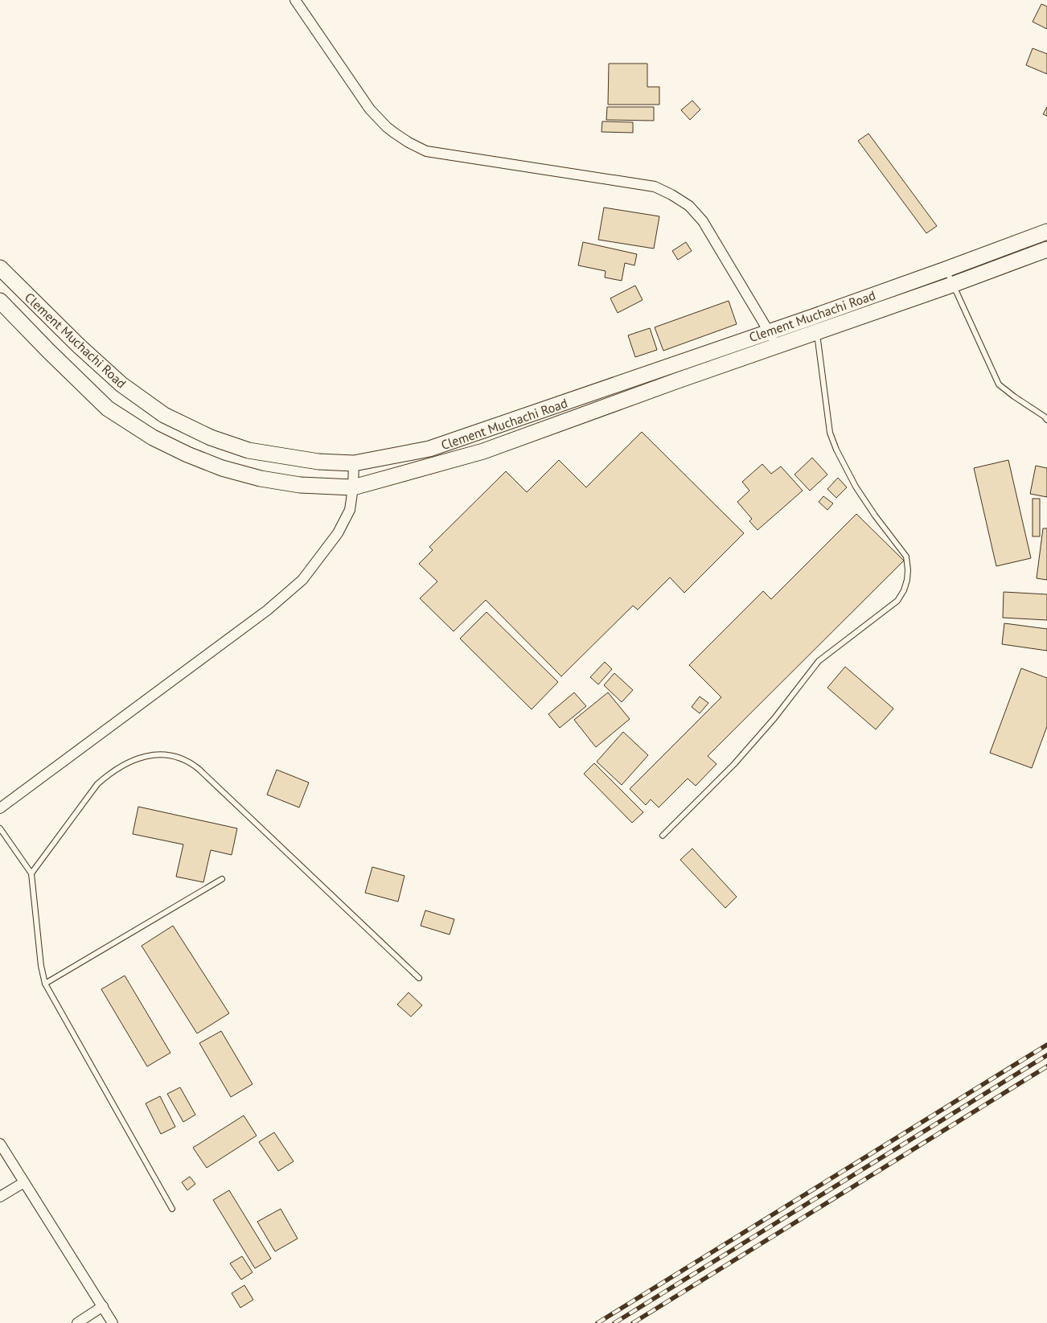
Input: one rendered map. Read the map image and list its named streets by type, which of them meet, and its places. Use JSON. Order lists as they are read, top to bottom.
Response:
{
  "streets": {
    "main road": ["Clement Muchachi Road"]
  }
}
